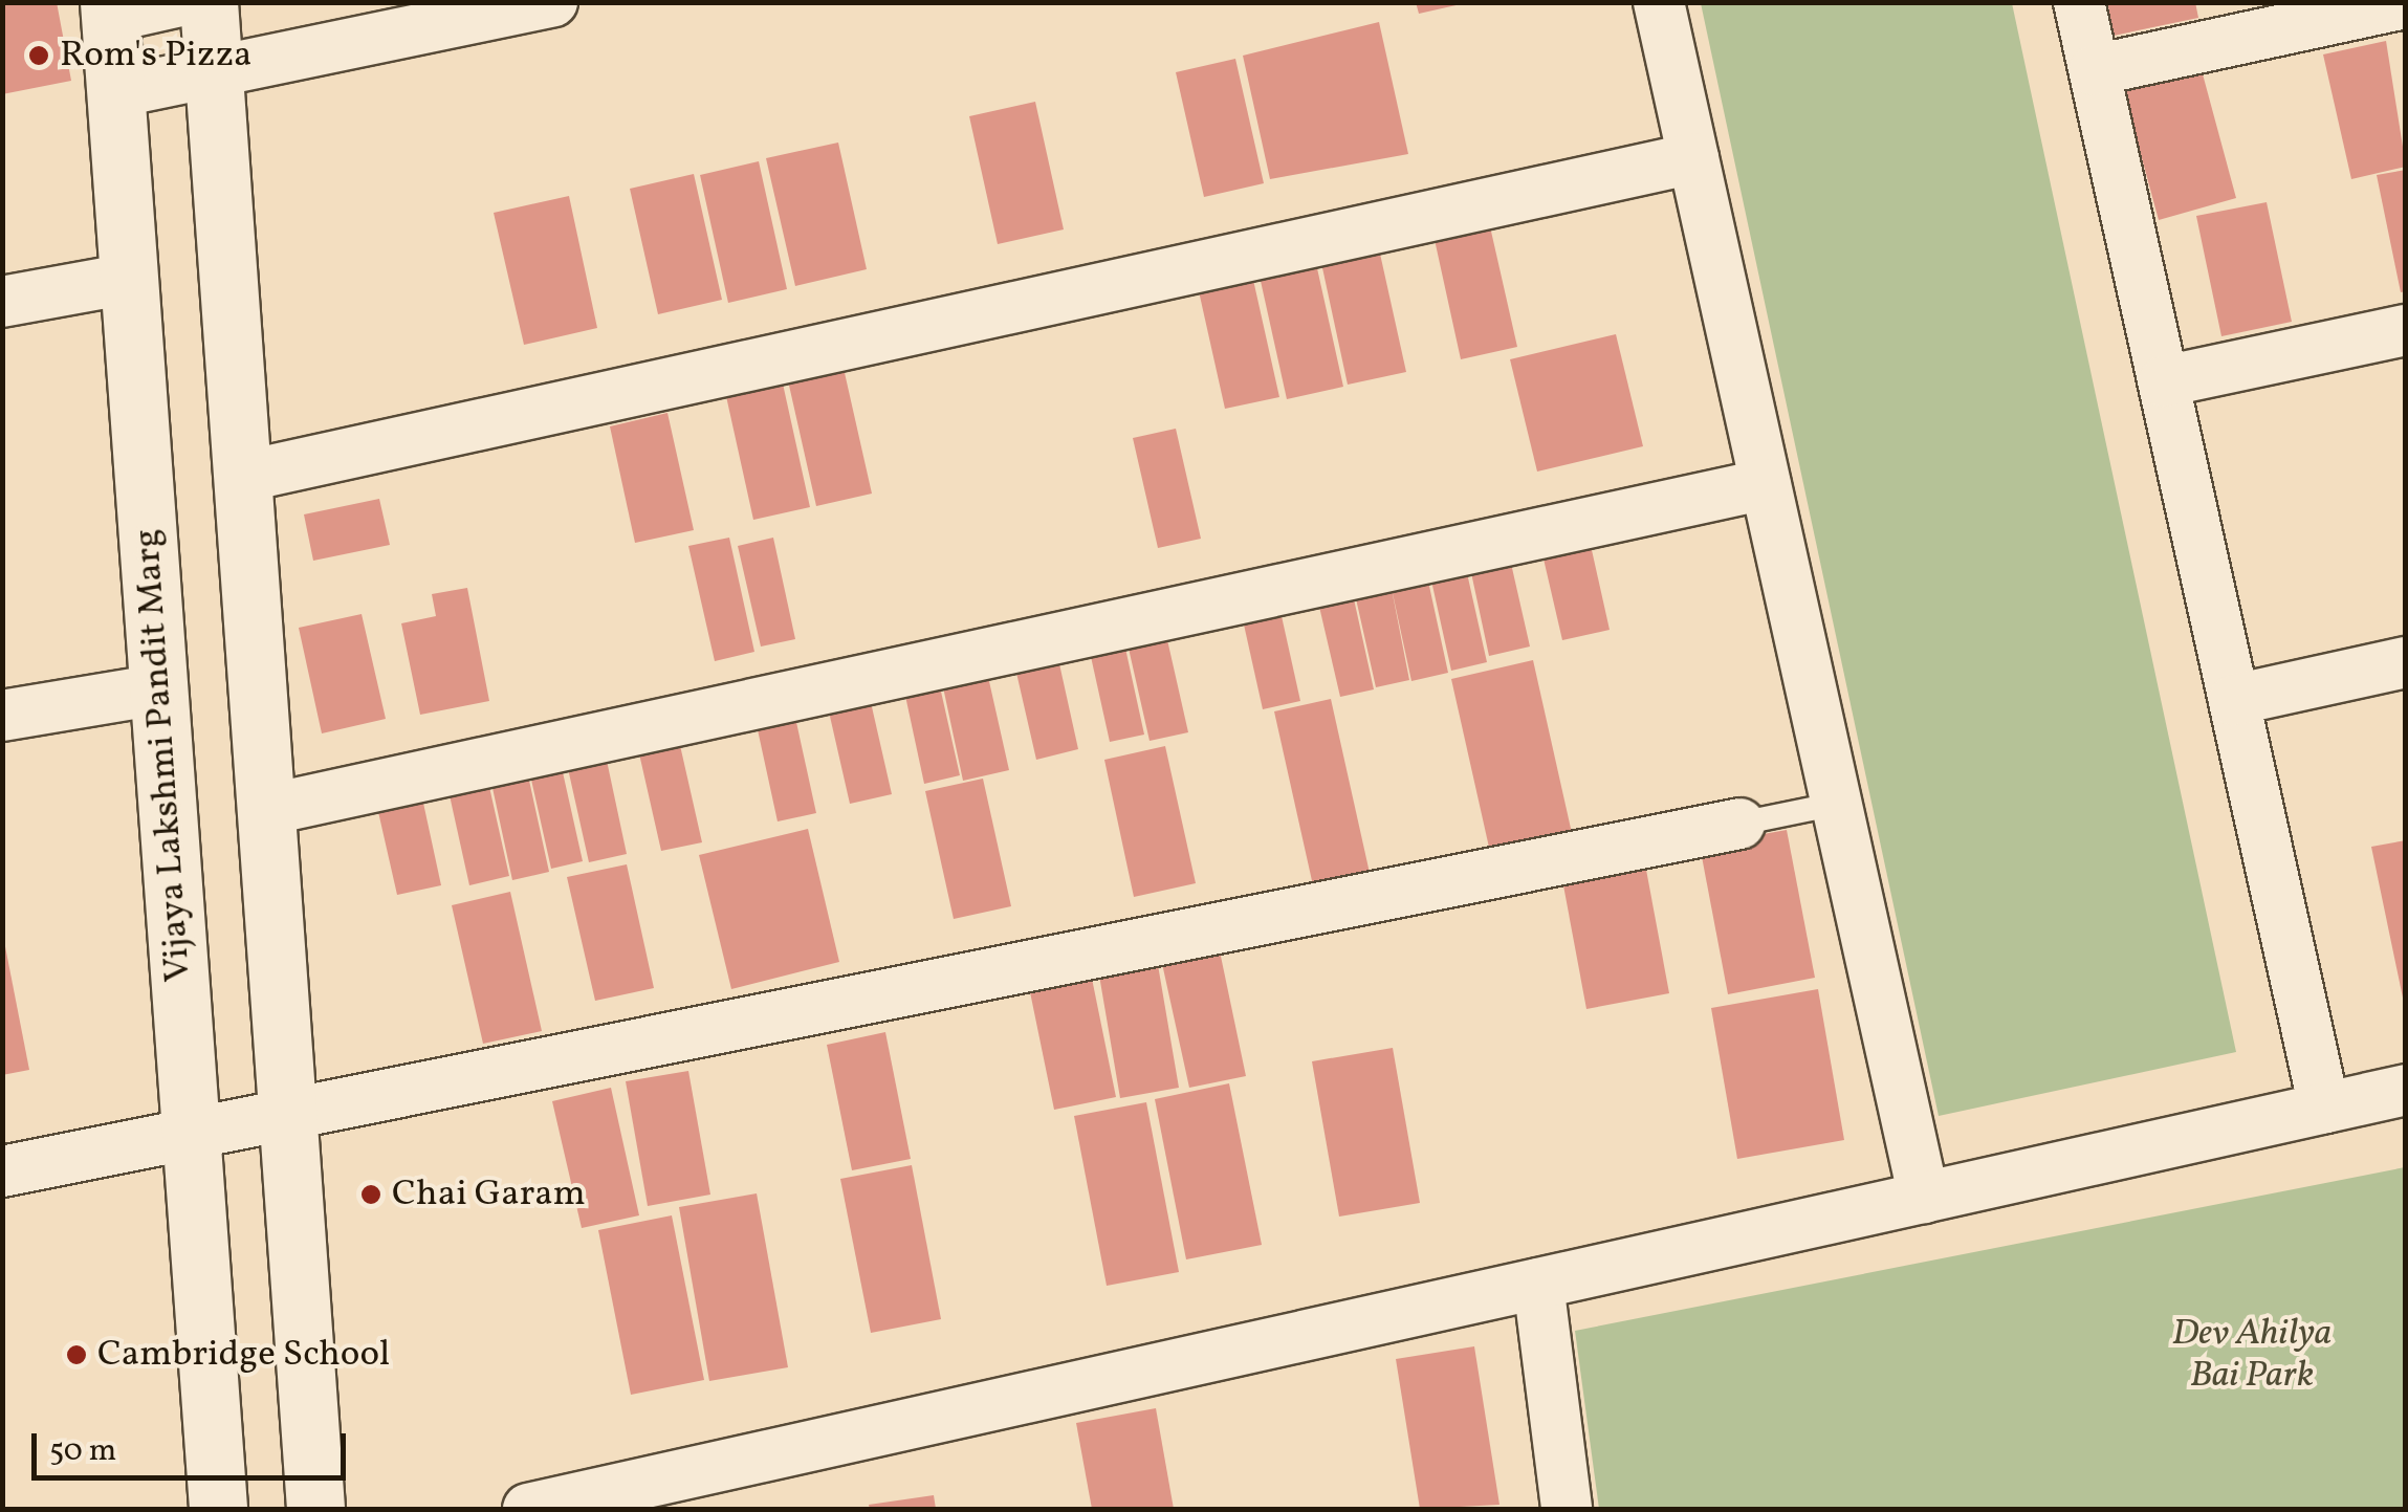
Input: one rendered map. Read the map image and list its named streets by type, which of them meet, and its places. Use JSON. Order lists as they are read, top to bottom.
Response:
{
  "streets": {
    "street": ["Vijaya Lakshmi Pandit Marg"]
  },
  "parks": ["Dev Ahilya Bai Park"],
  "places": ["Rom's Pizza", "Chai Garam", "Cambridge School"],
  "scale_bar": "50 m"
}
